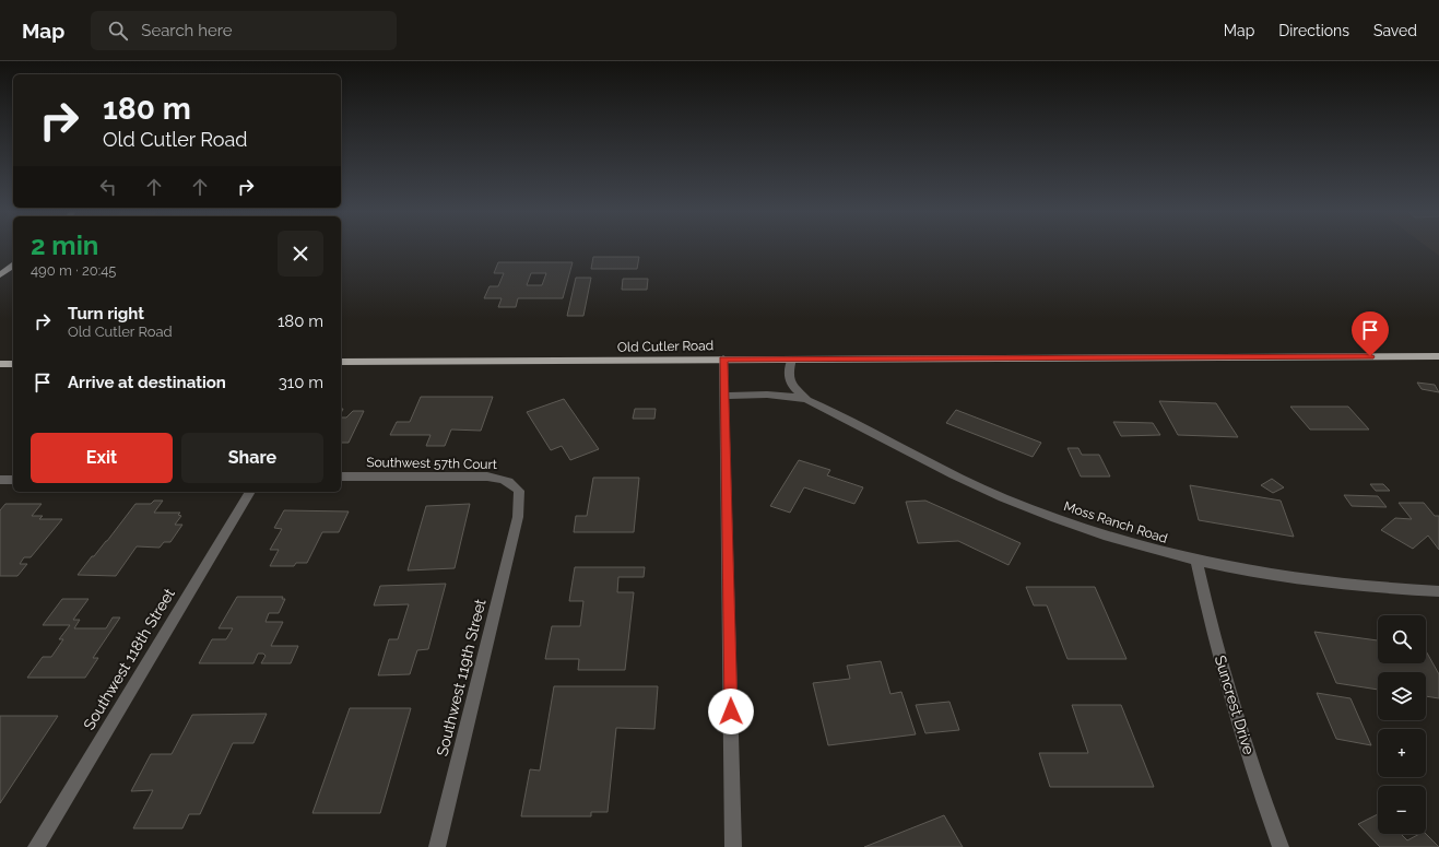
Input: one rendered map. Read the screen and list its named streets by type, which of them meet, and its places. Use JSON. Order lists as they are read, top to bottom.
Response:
{
  "streets": {
    "main road": ["Old Cutler Road"],
    "street": [
      "Southwest 57th Court",
      "Moss Ranch Road",
      "Southwest 118th Street",
      "Southwest 119th Street",
      "Suncrest Drive"
    ]
  },
  "crossings": [
    ["Old Cutler Road", "Moss Ranch Road"],
    ["Southwest 57th Court", "Southwest 119th Street"],
    ["Moss Ranch Road", "Suncrest Drive"]
  ],
  "page": {
    "header": "Map",
    "search": "Search here",
    "nav": ["Map", "Directions", "Saved"],
    "turn": ["180 m", "Old Cutler Road"],
    "heading": ["2 min", "490 m · 20:45"],
    "list": [
      {
        "name": "Turn right",
        "note": "Old Cutler Road",
        "value": "180 m"
      },
      {
        "name": "Arrive at destination",
        "value": "310 m"
      }
    ],
    "buttons": ["Exit", "Share"],
    "map_buttons": ["+", "−"]
  }
}
